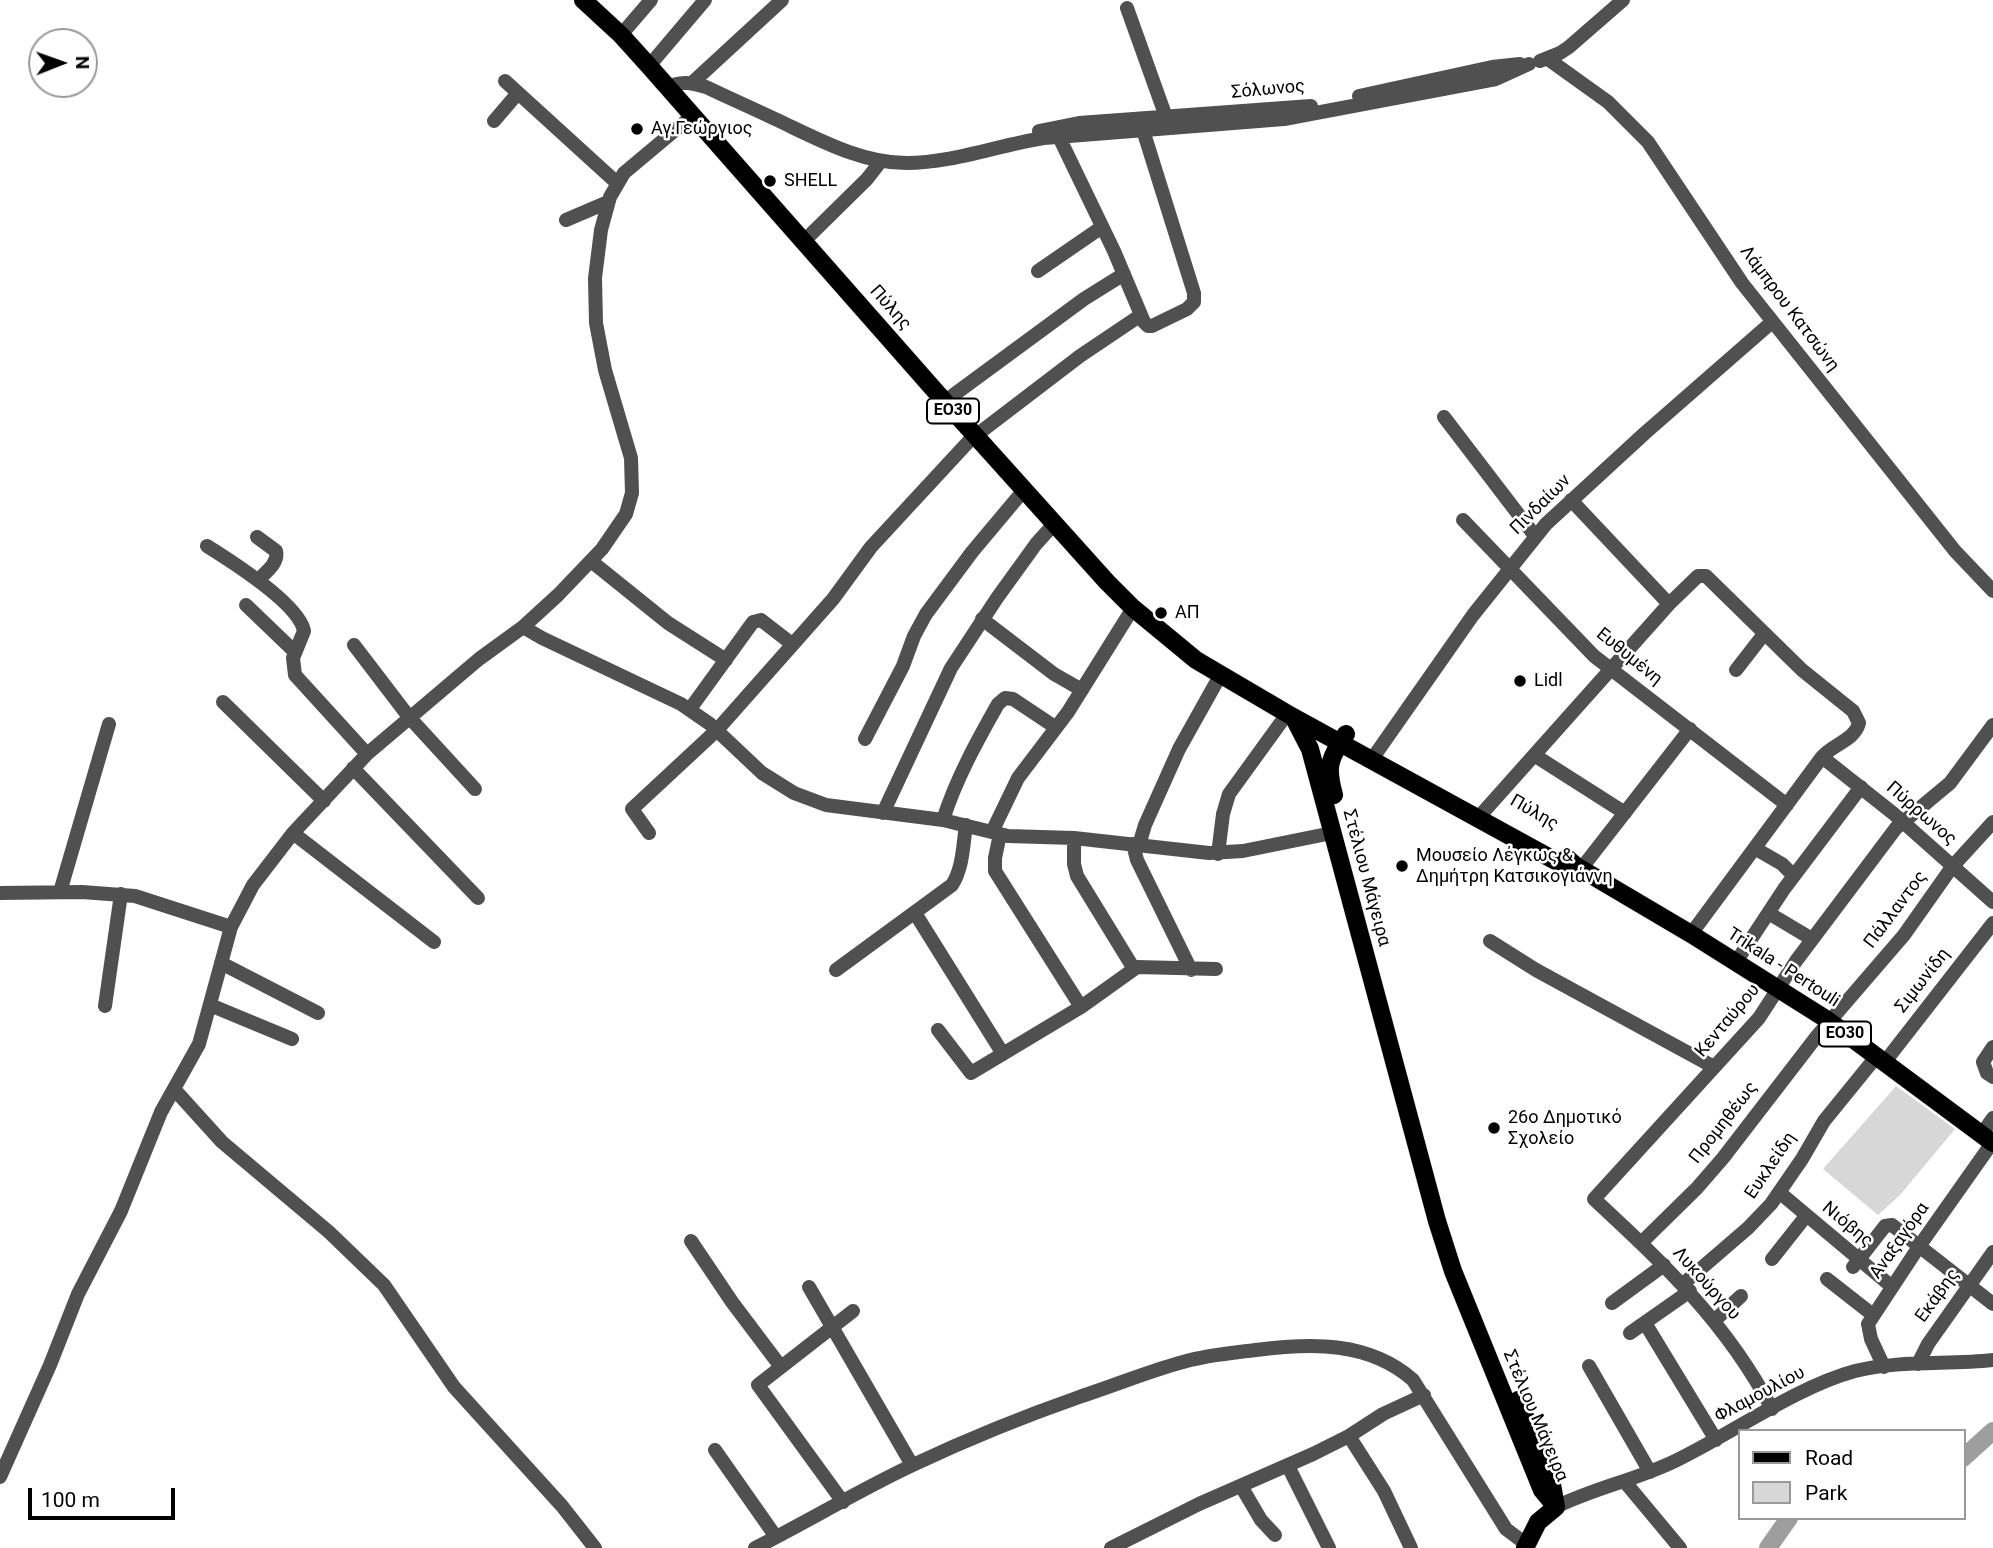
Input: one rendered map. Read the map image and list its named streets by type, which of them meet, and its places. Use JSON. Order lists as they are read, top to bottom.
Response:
{
  "streets": {
    "main road": [
      "Πύλης",
      "ΕΟ30",
      "Στέλιου Μάγειρα",
      "Trikala - Pertouli"
    ],
    "street": [
      "Σόλωνος",
      "Λάμπρου Κατσώνη",
      "Πινδαίων",
      "Ευθυμένη",
      "Πύρρωνος",
      "Πάλλαντος",
      "Σιμωνίδη",
      "Κενταύρου",
      "Προμηθέως",
      "Ευκλείδη",
      "Νιόβης",
      "Αναξαγόρα",
      "Λυκούργου",
      "Εκάβης",
      "Φλαμουλίου"
    ]
  },
  "crossings": [
    ["Σόλωνος", "Λάμπρου Κατσώνη"],
    ["Πύλης", "Πινδαίων"],
    ["Πύλης", "Στέλιου Μάγειρα"],
    ["Πύλης", "Trikala - Pertouli"],
    ["Λάμπρου Κατσώνη", "Πινδαίων"],
    ["Πινδαίων", "Ευθυμένη"],
    ["Πύρρωνος", "Πάλλαντος"],
    ["Πύρρωνος", "Κενταύρου"],
    ["Στέλιου Μάγειρα", "Φλαμουλίου"],
    ["Πάλλαντος", "Trikala - Pertouli"],
    ["Πάλλαντος", "Προμηθέως"],
    ["Trikala - Pertouli", "Σιμωνίδη"],
    ["Trikala - Pertouli", "Κενταύρου"],
    ["Trikala - Pertouli", "Προμηθέως"],
    ["Trikala - Pertouli", "Ευκλείδη"],
    ["Trikala - Pertouli", "Αναξαγόρα"],
    ["Σιμωνίδη", "Ευκλείδη"],
    ["Κενταύρου", "Λυκούργου"],
    ["Προμηθέως", "Λυκούργου"],
    ["Ευκλείδη", "Νιόβης"],
    ["Ευκλείδη", "Λυκούργου"],
    ["Νιόβης", "Αναξαγόρα"],
    ["Λυκούργου", "Φλαμουλίου"],
    ["Εκάβης", "Φλαμουλίου"]
  ],
  "places": [
    "Αγ.Γεώργιος",
    "SHELL",
    "ΑΠ",
    "Lidl",
    "Μουσείο Λέγκως & Δημήτρη Κατσικογιάννη",
    "26ο Δημοτικό Σχολείο"
  ],
  "legend": ["Road", "Park"],
  "scale_bar": "100 m",
  "north": "right"
}
